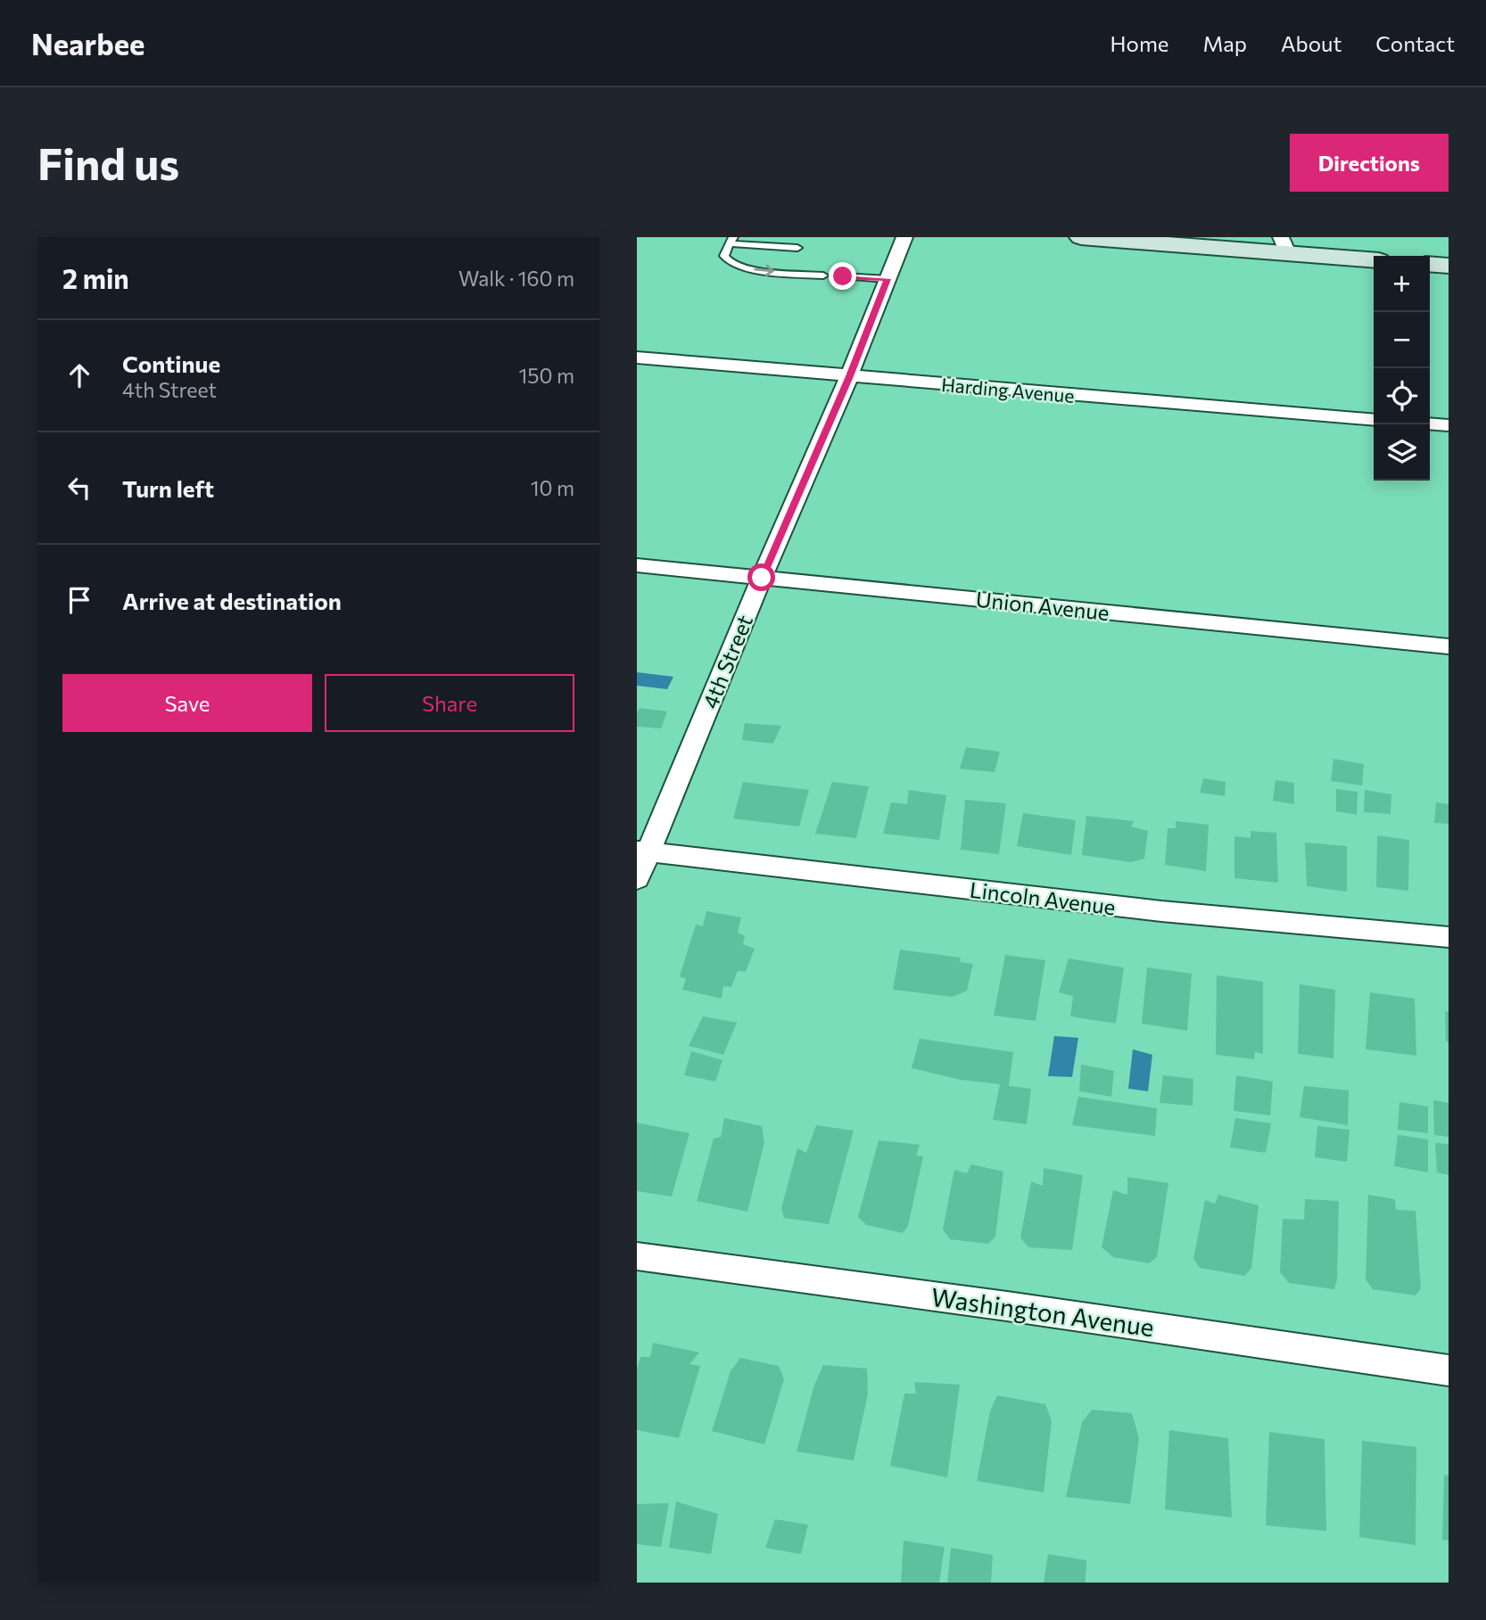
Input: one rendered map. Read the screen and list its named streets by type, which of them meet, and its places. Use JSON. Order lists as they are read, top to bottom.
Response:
{
  "streets": {
    "street": [
      "Harding Avenue",
      "Union Avenue",
      "4th Street",
      "Lincoln Avenue",
      "Washington Avenue"
    ]
  },
  "crossings": [
    ["Harding Avenue", "4th Street"],
    ["Union Avenue", "4th Street"],
    ["4th Street", "Lincoln Avenue"]
  ],
  "page": {
    "header": "Nearbee",
    "nav": [
      "Home",
      "Map",
      "About",
      "Contact"
    ],
    "buttons": [
      "Directions",
      ["Save", "Share"]
    ],
    "title": "Find us",
    "heading": ["2 min", "Walk · 160 m"],
    "map_buttons": ["+", "−"],
    "list": [
      ["Continue", "4th Street", "150 m"],
      ["Turn left", "10 m"],
      "Arrive at destination"
    ]
  }
}
